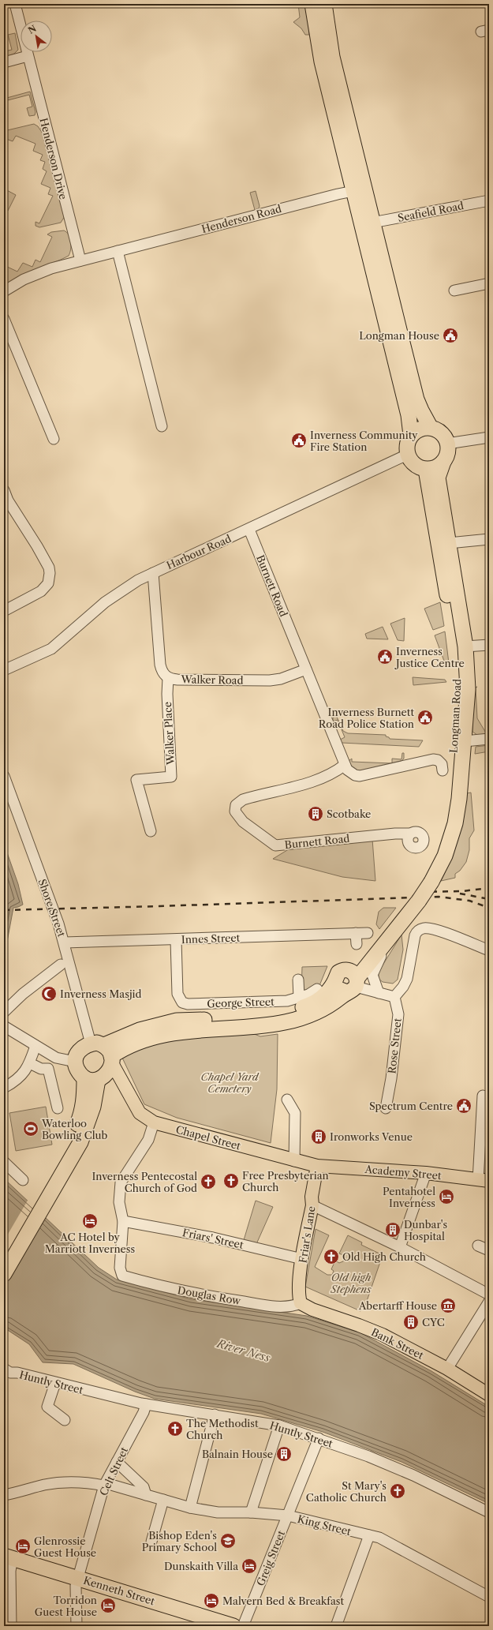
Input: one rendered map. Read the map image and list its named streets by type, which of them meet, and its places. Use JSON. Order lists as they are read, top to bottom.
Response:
{
  "streets": {
    "highway": ["Longman Road", "Kenneth Street"],
    "main road": [
      "Chapel Street",
      "Academy Street",
      "Friar's Lane",
      "Bank Street"
    ],
    "street": [
      "Henderson Drive",
      "Seafield Road",
      "Henderson Road",
      "Harbour Road",
      "Burnett Road",
      "Walker Road",
      "Walker Place",
      "Shore Street",
      "Innes Street",
      "George Street",
      "Rose Street",
      "Friars' Street",
      "Douglas Row",
      "Huntly Street",
      "Celt Street",
      "King Street",
      "Greig Street"
    ]
  },
  "crossings": [
    ["Henderson Drive", "Henderson Road"],
    ["Harbour Road", "Burnett Road"],
    ["Harbour Road", "Walker Road"],
    ["Harbour Road", "Longman Road"],
    ["Burnett Road", "Walker Road"],
    ["Walker Road", "Walker Place"],
    ["Shore Street", "Innes Street"],
    ["Shore Street", "Chapel Street"],
    ["Innes Street", "George Street"],
    ["Chapel Street", "Academy Street"],
    ["Chapel Street", "Friar's Lane"],
    ["Academy Street", "Friar's Lane"],
    ["Friar's Lane", "Friars' Street"],
    ["Friar's Lane", "Douglas Row"],
    ["Friar's Lane", "Bank Street"],
    ["Friars' Street", "Douglas Row"],
    ["Douglas Row", "Bank Street"],
    ["Huntly Street", "Celt Street"],
    ["Huntly Street", "Greig Street"],
    ["Celt Street", "King Street"],
    ["Celt Street", "Kenneth Street"],
    ["King Street", "Greig Street"]
  ],
  "water": ["River Ness"],
  "parks": ["Chapel Yard Cemetery", "Old high Stephens"],
  "places": {
    "public building": [
      "Longman House",
      "Inverness Community Fire Station",
      "Inverness Justice Centre",
      "Inverness Burnett Road Police Station",
      "Spectrum Centre"
    ],
    "building": [
      "Scotbake",
      "Ironworks Venue",
      "Dunbar's Hospital",
      "CYC",
      "Balnain House"
    ],
    "mosque": ["Inverness Masjid"],
    "sports": ["Waterloo Bowling Club"],
    "church": [
      "Free Presbyterian Church",
      "Inverness Pentecostal Church of God",
      "Old High Church",
      "The Methodist Church",
      "St Mary's Catholic Church"
    ],
    "hotel": [
      "Pentahotel Inverness",
      "AC Hotel by Marriott Inverness",
      "Glenrossie Guest House",
      "Dunskaith Villa",
      "Malvern Bed & Breakfast",
      "Torridon Guest House"
    ],
    "museum": ["Abertarff House"],
    "school or university": ["Bishop Eden's Primary School"]
  },
  "north": "top left"
}
